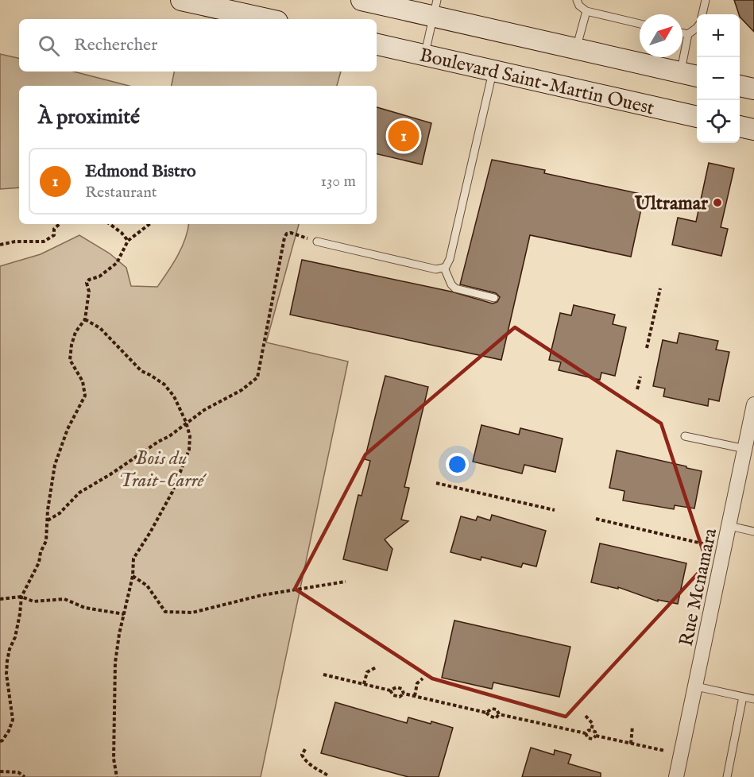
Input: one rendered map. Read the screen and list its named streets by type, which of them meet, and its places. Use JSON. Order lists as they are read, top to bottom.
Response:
{
  "streets": {
    "main road": ["Boulevard Saint-Martin Ouest"],
    "street": ["Rue Mcnamara"]
  },
  "parks": ["Bois du Trait-Carré"],
  "places": ["Ultramar"],
  "north": "top right",
  "page": {
    "map_buttons": ["+", "−"],
    "search": "Rechercher",
    "heading": "À proximité",
    "pins": "1",
    "list": [
      {
        "mark": "1",
        "name": "Edmond Bistro",
        "note": "Restaurant",
        "value": "130 m"
      }
    ]
  }
}
